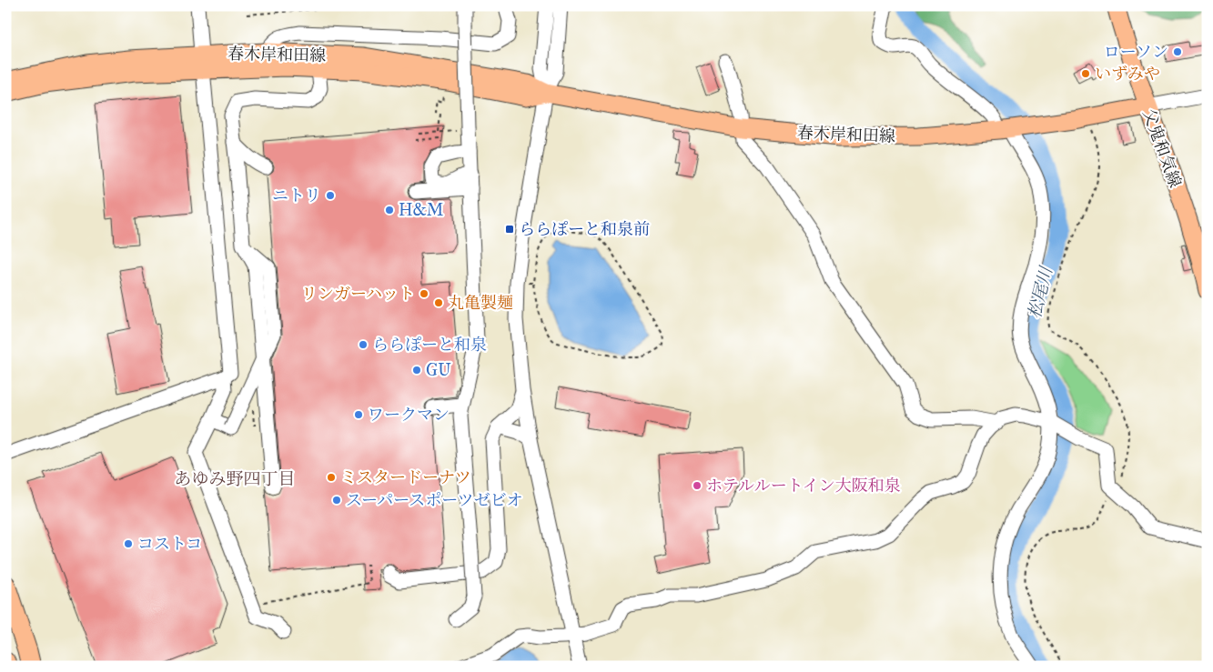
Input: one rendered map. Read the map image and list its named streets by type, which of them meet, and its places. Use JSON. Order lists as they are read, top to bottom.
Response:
{
  "streets": {
    "main road": ["春木岸和田線", "父鬼和気線"]
  },
  "crossings": [
    ["春木岸和田線", "父鬼和気線"]
  ],
  "districts": ["あゆみ野四丁目"],
  "water": ["松尾川"],
  "places": {
    "other": [
      "ローソン",
      "いずみや",
      "ニトリ",
      "H&M",
      "リンガーハット",
      "丸亀製麺",
      "ららぽーと和泉",
      "GU",
      "ワークマン",
      "ミスタードーナツ",
      "ホテルルートイン大阪和泉",
      "スーパースポーツゼビオ",
      "コストコ"
    ],
    "transit": ["ららぽーと和泉前"]
  }
}
